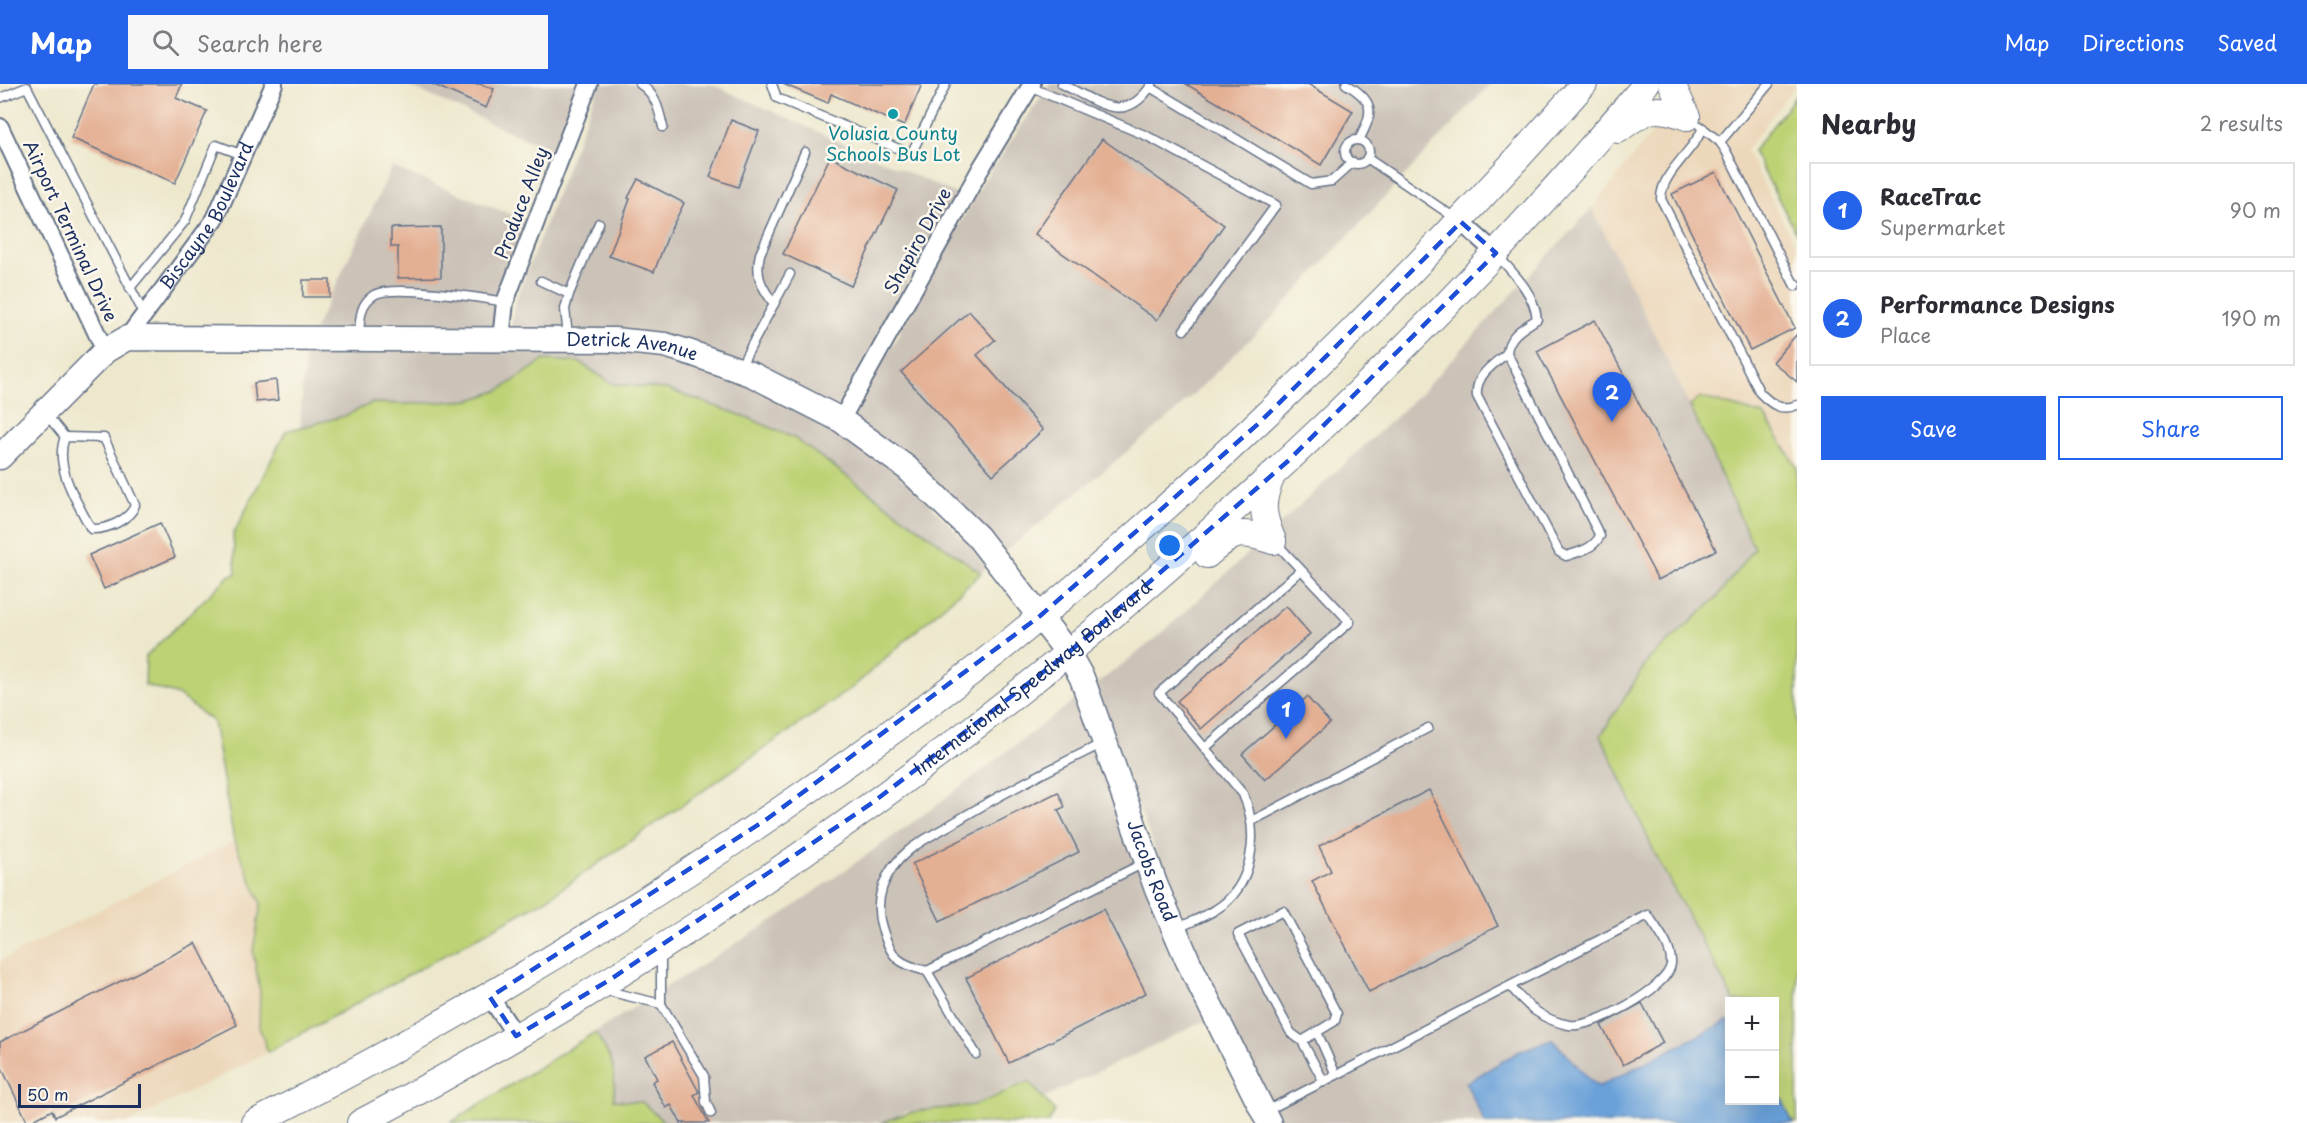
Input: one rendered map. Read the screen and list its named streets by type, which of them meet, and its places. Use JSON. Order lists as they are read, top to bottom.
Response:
{
  "streets": {
    "main road": ["International Speedway Boulevard"],
    "street": [
      "Produce Alley",
      "Biscayne Boulevard",
      "Airport Terminal Drive",
      "Shapiro Drive",
      "Detrick Avenue",
      "Jacobs Road"
    ]
  },
  "crossings": [
    ["Produce Alley", "Detrick Avenue"],
    ["Biscayne Boulevard", "Detrick Avenue"],
    ["Shapiro Drive", "Detrick Avenue"],
    ["Detrick Avenue", "Jacobs Road"],
    ["International Speedway Boulevard", "Jacobs Road"]
  ],
  "places": ["Volusia County Schools Bus Lot"],
  "scale_bar": "50 m",
  "page": {
    "header": "Map",
    "search": "Search here",
    "nav": ["Map", "Directions", "Saved"],
    "heading": ["Nearby", "2 results"],
    "list": [
      {
        "mark": "1",
        "name": "RaceTrac",
        "note": "Supermarket",
        "value": "90 m"
      },
      {
        "mark": "2",
        "name": "Performance Designs",
        "note": "Place",
        "value": "190 m"
      }
    ],
    "pins": ["2", "1"],
    "buttons": ["Save", "Share"],
    "map_buttons": ["+", "−"],
    "scale": "50 m"
  }
}
